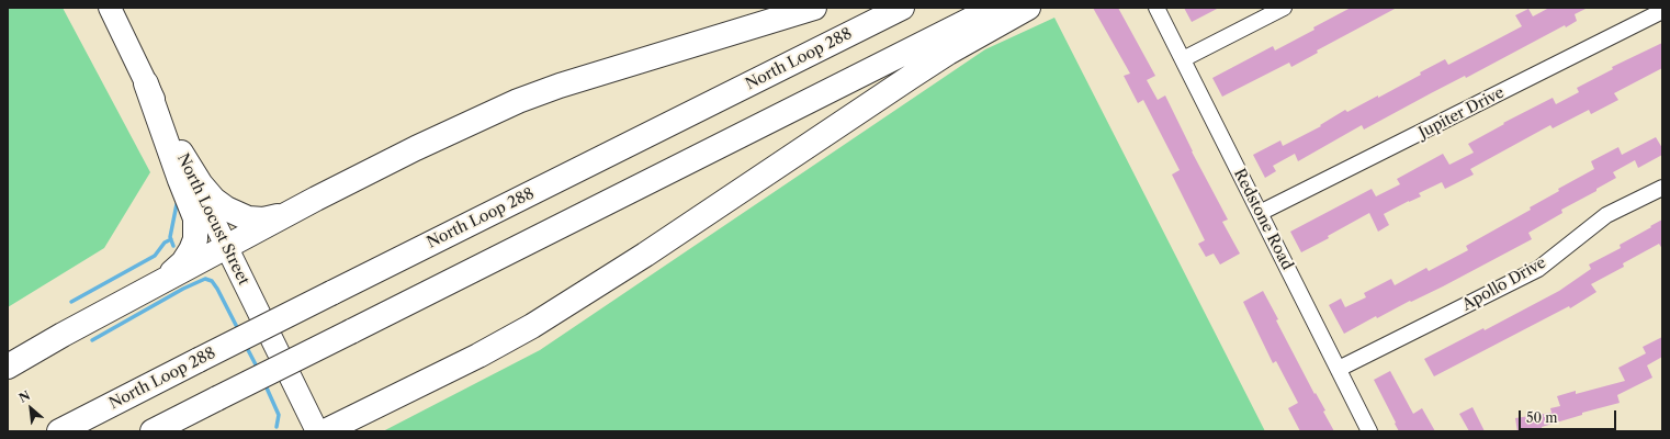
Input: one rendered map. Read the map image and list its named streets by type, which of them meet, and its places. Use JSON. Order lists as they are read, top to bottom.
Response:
{
  "streets": {
    "highway": ["North Loop 288"],
    "main road": ["North Locust Street"],
    "street": ["Jupiter Drive", "Redstone Road", "Apollo Drive"]
  },
  "crossings": [
    ["Jupiter Drive", "Redstone Road"],
    ["Redstone Road", "Apollo Drive"]
  ],
  "scale_bar": "50 m",
  "north": "top left"
}
